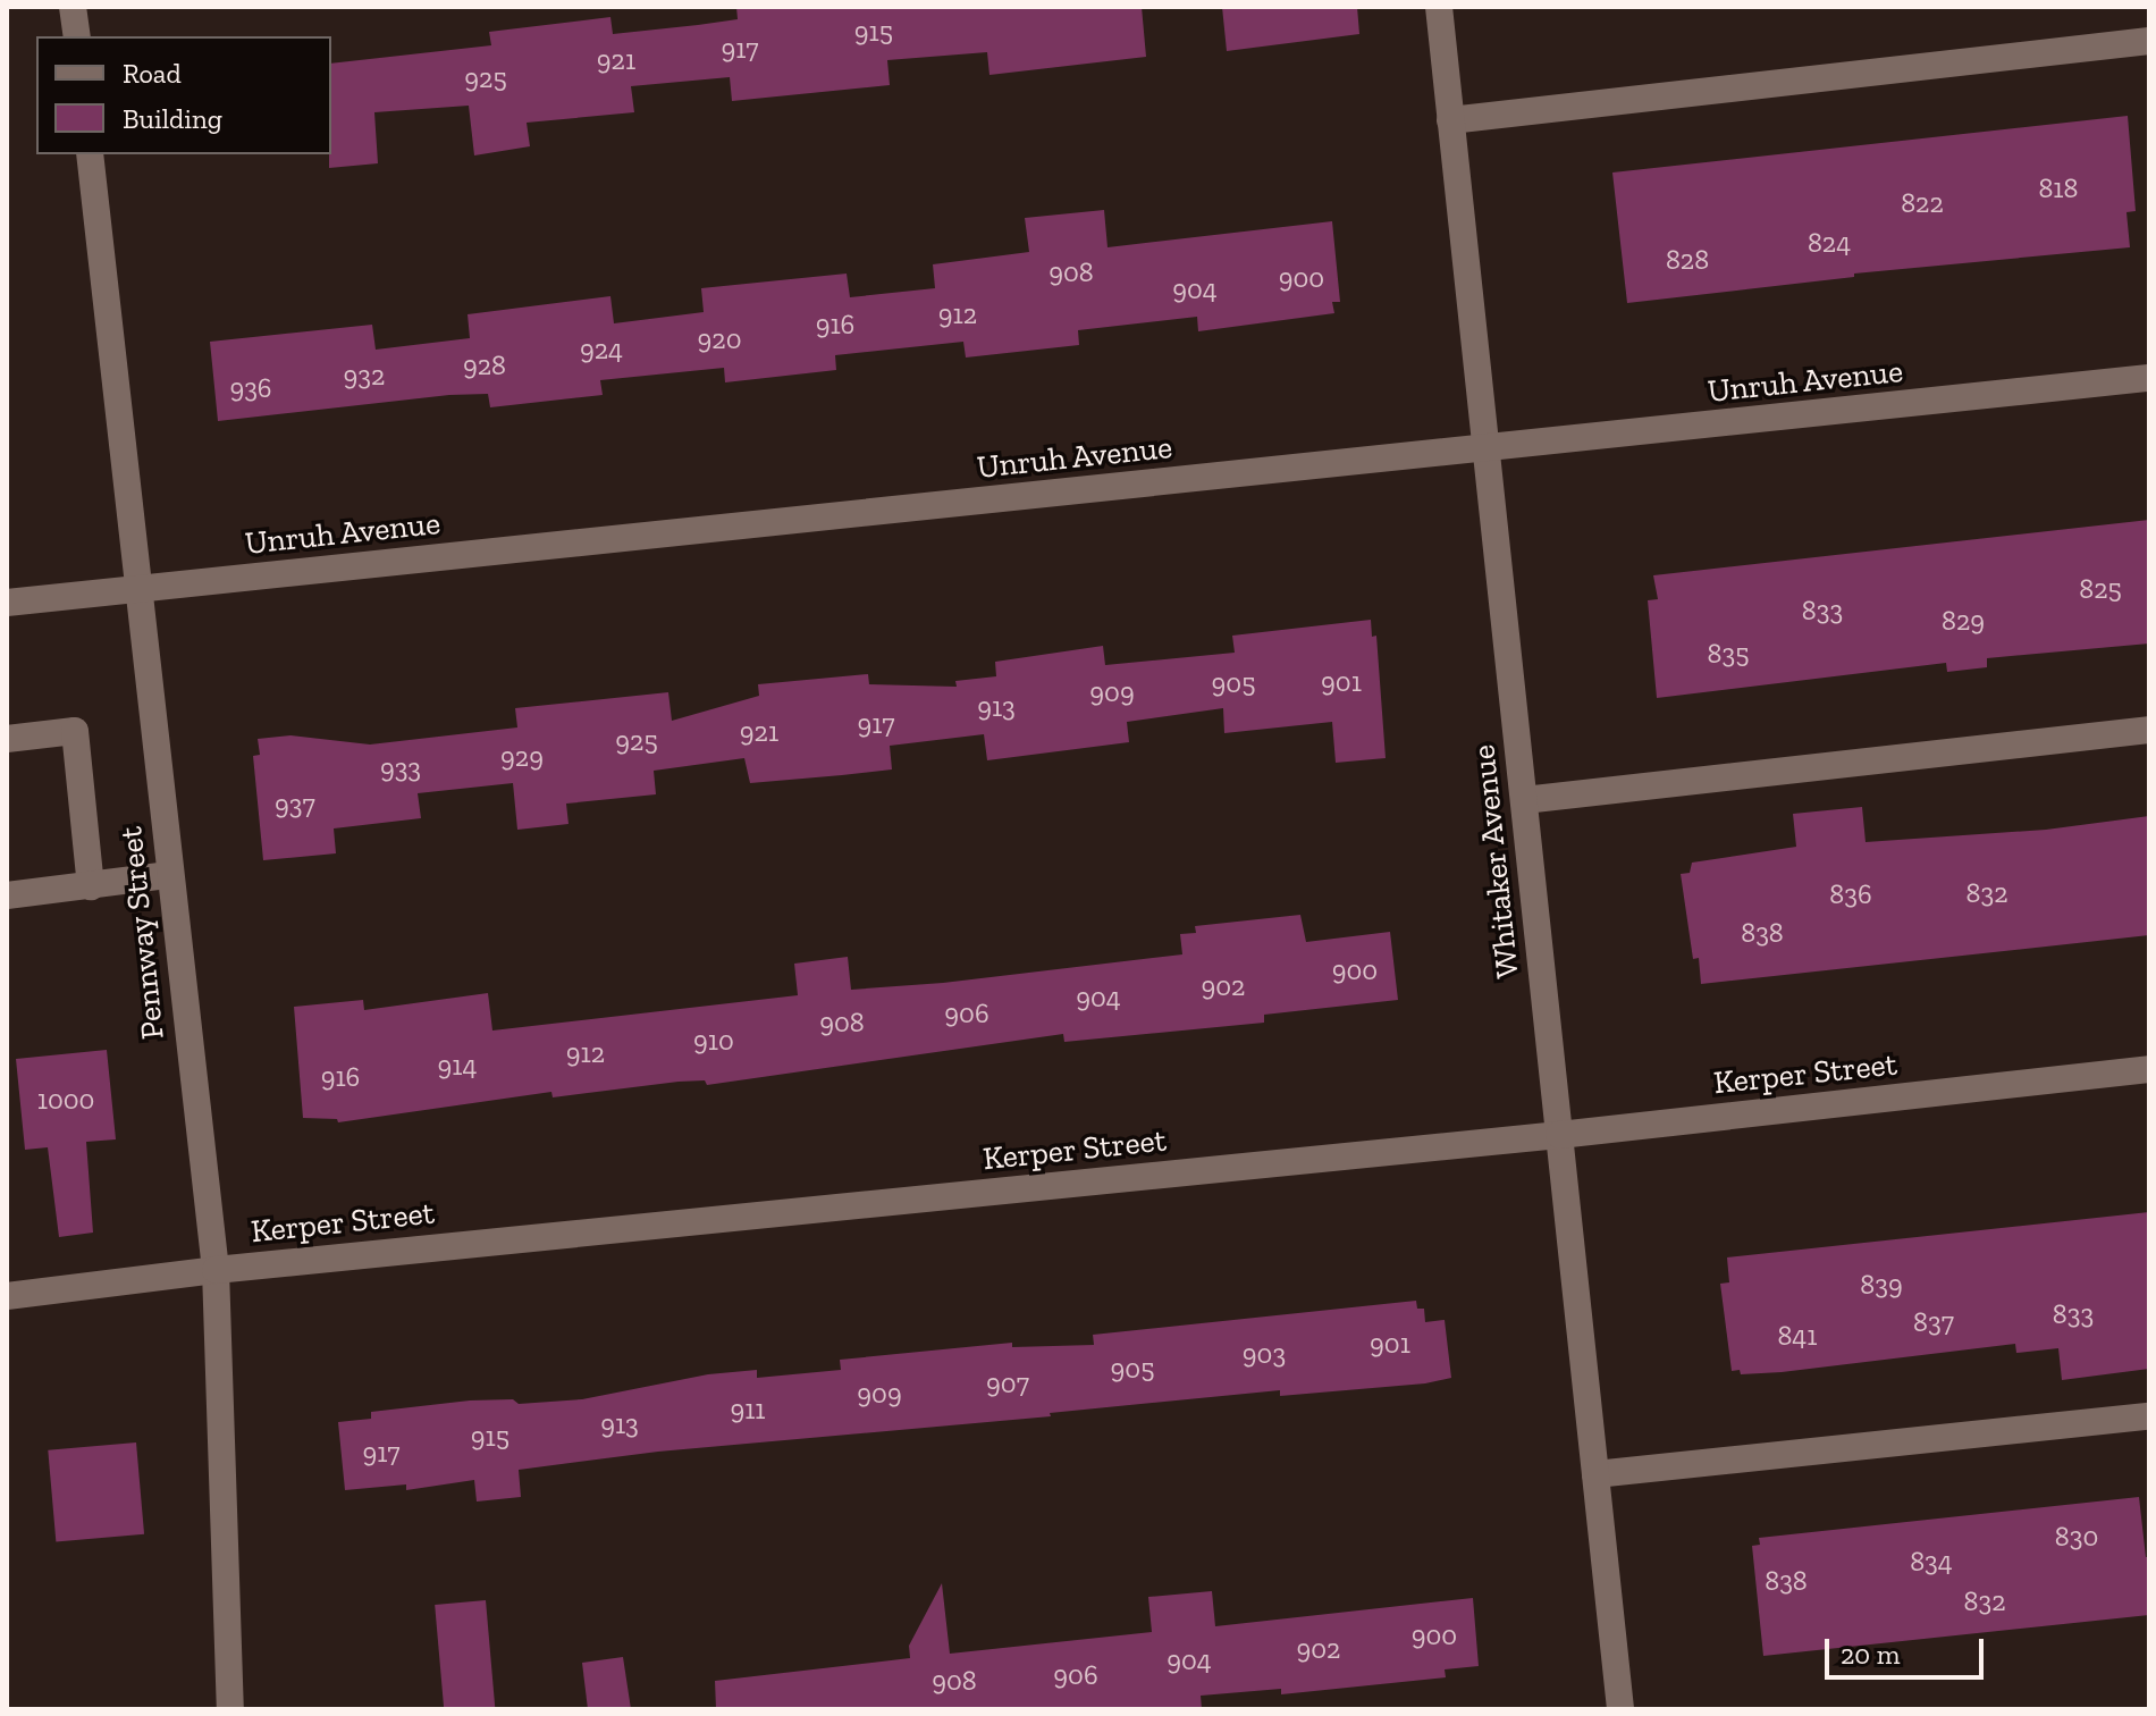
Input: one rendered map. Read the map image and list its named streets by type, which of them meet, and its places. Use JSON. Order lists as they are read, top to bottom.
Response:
{
  "streets": {
    "street": [
      "Unruh Avenue",
      "Whitaker Avenue",
      "Pennway Street",
      "Kerper Street"
    ]
  },
  "crossings": [
    ["Unruh Avenue", "Whitaker Avenue"],
    ["Unruh Avenue", "Pennway Street"],
    ["Whitaker Avenue", "Kerper Street"],
    ["Pennway Street", "Kerper Street"]
  ],
  "house_numbers": [
    "915",
    "917",
    "921",
    "925",
    "818",
    "822",
    "824",
    "828",
    "908",
    "900",
    "904",
    "912",
    "916",
    "920",
    "924",
    "928",
    "932",
    "936",
    "825",
    "833",
    "829",
    "835",
    "901",
    "905",
    "909",
    "913",
    "917",
    "921",
    "925",
    "929",
    "933",
    "937",
    "832",
    "836",
    "838",
    "900",
    "902",
    "904",
    "906",
    "908",
    "910",
    "912",
    "914",
    "916",
    "1000",
    "839",
    "833",
    "837",
    "841",
    "901",
    "903",
    "905",
    "907",
    "909",
    "911",
    "913",
    "915",
    "917",
    "830",
    "834",
    "838",
    "832",
    "900",
    "902",
    "904",
    "906",
    "908"
  ],
  "legend": ["Road", "Building"],
  "scale_bar": "20 m"
}
